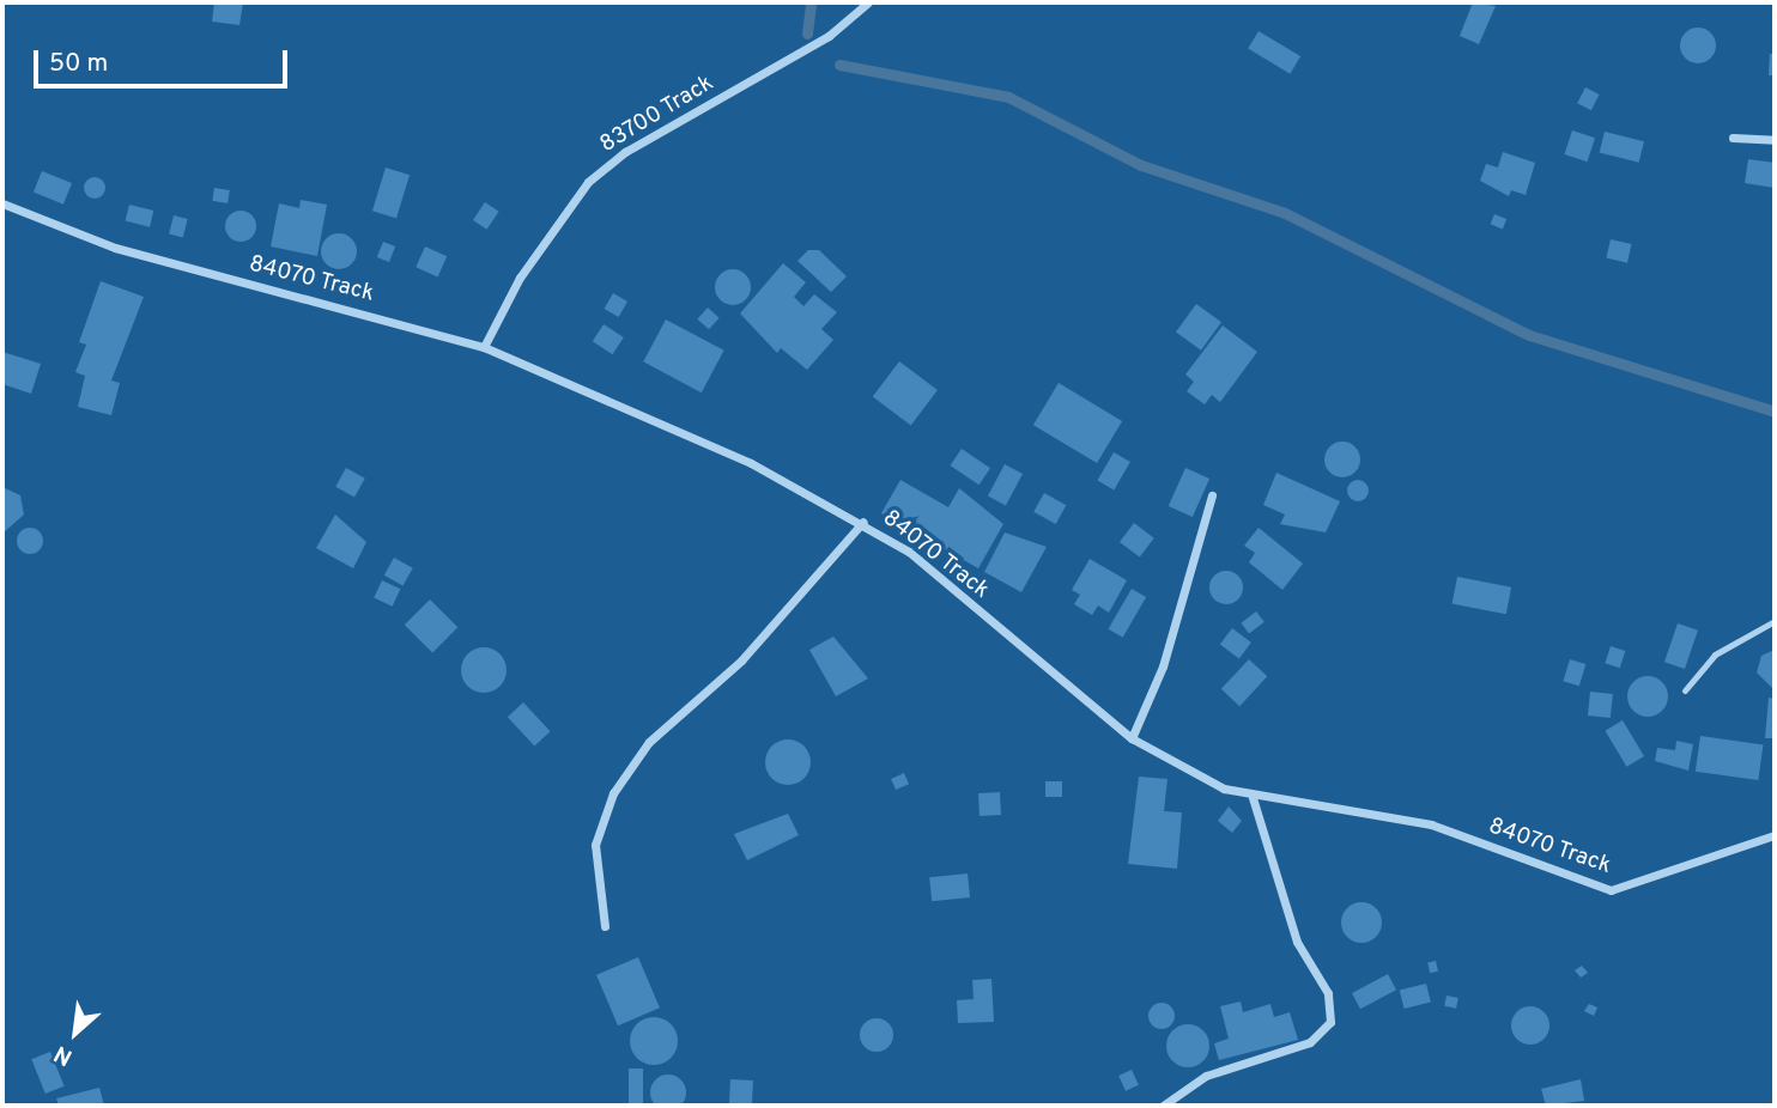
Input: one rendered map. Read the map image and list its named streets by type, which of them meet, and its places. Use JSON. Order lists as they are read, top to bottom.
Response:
{
  "streets": {
    "street": ["83700 Track", "84070 Track"]
  },
  "crossings": [
    ["83700 Track", "84070 Track"]
  ],
  "scale_bar": "50 m",
  "north": "bottom left"
}
